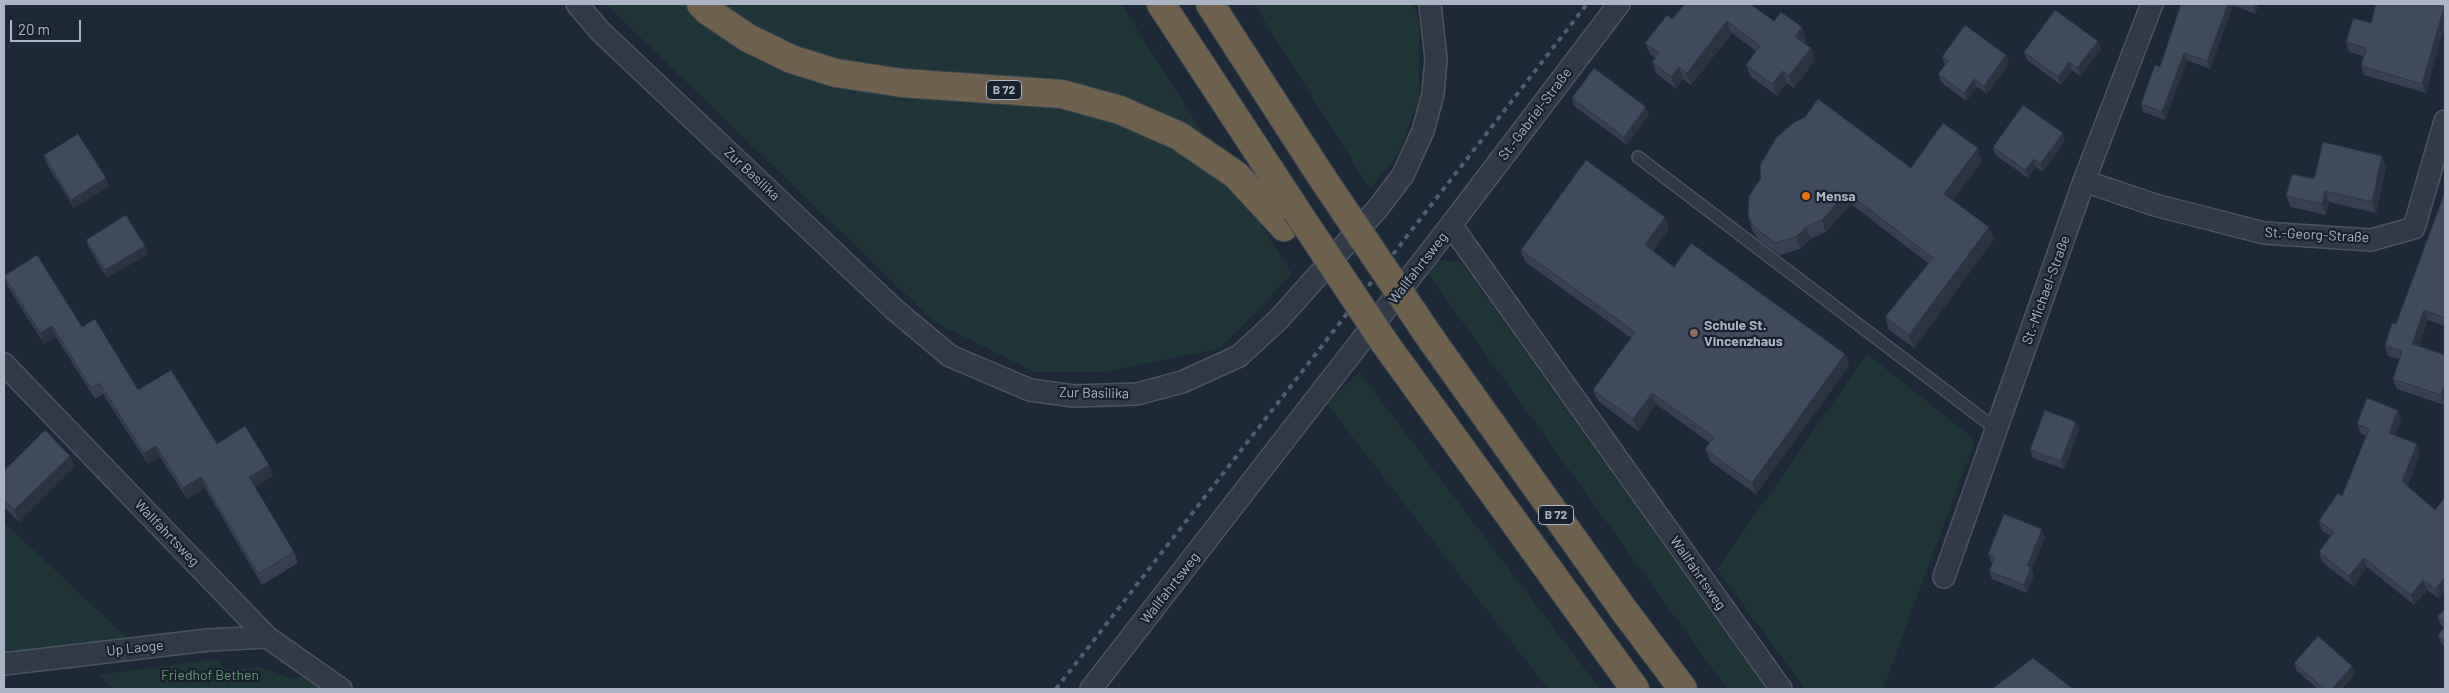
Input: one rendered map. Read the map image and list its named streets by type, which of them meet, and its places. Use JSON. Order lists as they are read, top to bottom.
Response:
{
  "streets": {
    "highway": ["B 72"],
    "street": [
      "St.-Gabriel-Straße",
      "Zur Basilika",
      "St.-Georg-Straße",
      "Wallfahrtsweg",
      "St.-Michael-Straße",
      "Up Laoge"
    ]
  },
  "crossings": [
    ["St.-Gabriel-Straße", "Wallfahrtsweg"],
    ["St.-Georg-Straße", "St.-Michael-Straße"],
    ["Wallfahrtsweg", "Up Laoge"]
  ],
  "parks": ["Friedhof Bethen"],
  "places": ["Mensa", "Schule St. Vincenzhaus"],
  "scale_bar": "20 m"
}
